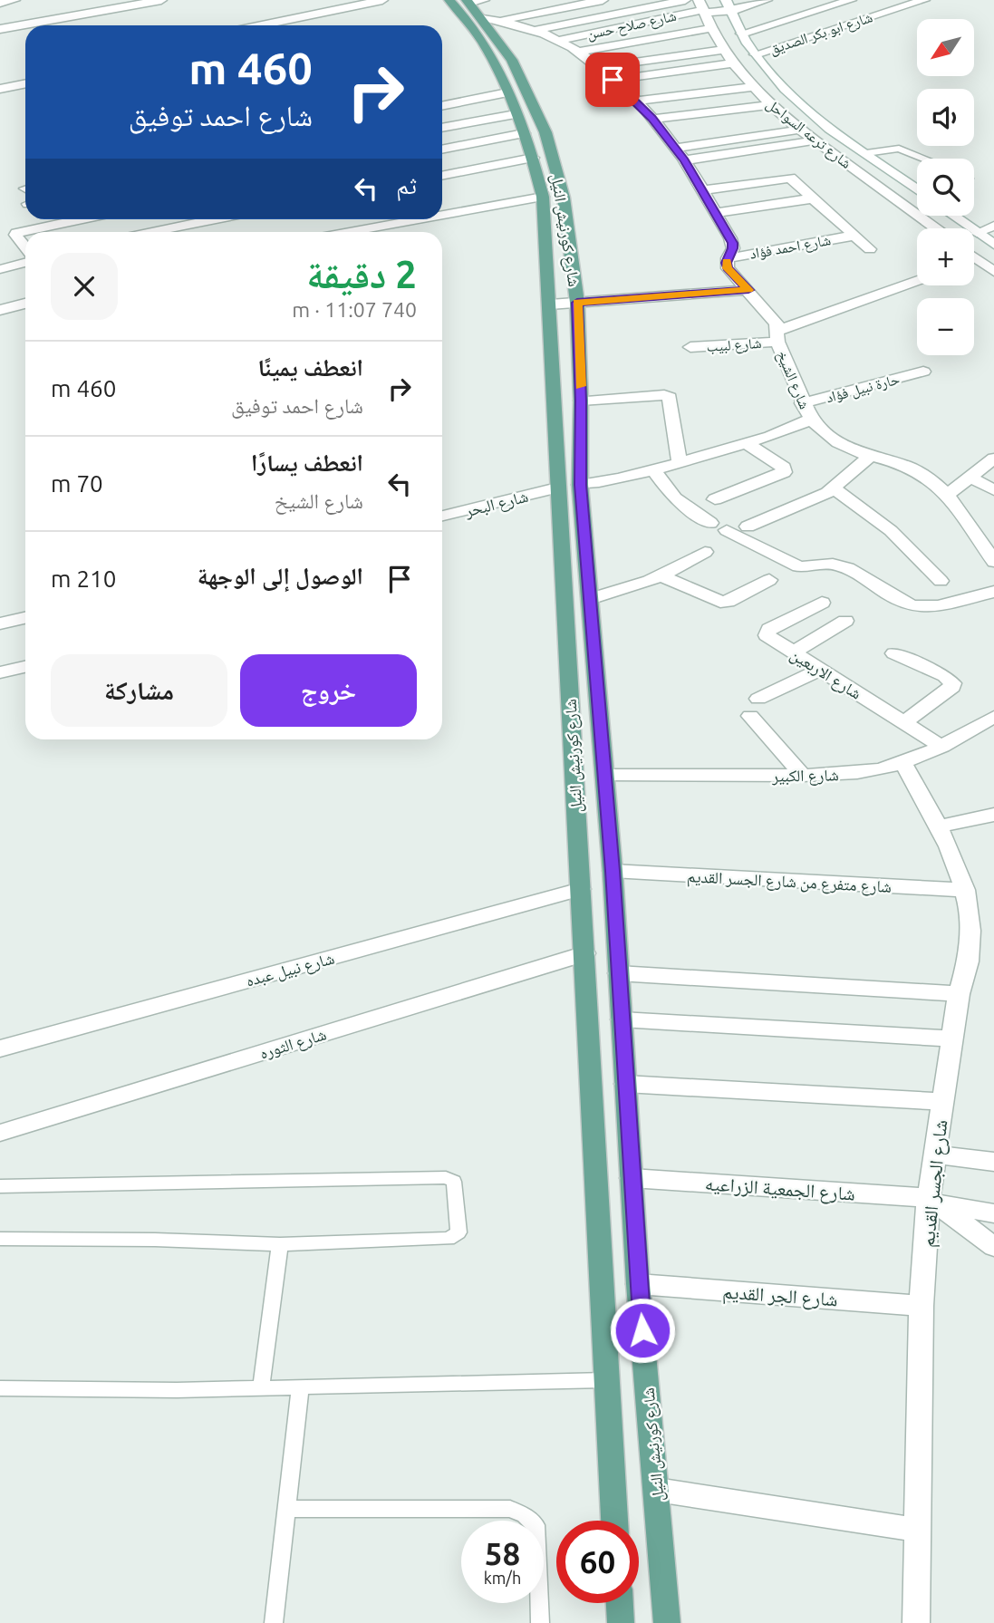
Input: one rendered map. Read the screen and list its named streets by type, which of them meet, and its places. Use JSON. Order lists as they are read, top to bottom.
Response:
{
  "streets": {
    "main road": ["شارع كورنيش النيل"],
    "street": [
      "شارع صلاح حسن",
      "شارع ابو بكر الصديق",
      "شارع ترعه السواحل",
      "شارع احمد فؤاد",
      "شارع لبيب",
      "شارع الشيخ",
      "حارة نبيل فؤاد",
      "شارع البحر",
      "شارع الاربعين",
      "شارع الكبير",
      "شارع متفرع من شارع الجسر القديم",
      "شارع نبيل عبده",
      "شارع الثوره",
      "شارع الجسر القديم",
      "شارع الجمعية الزراعيه",
      "شارع الجر القديم"
    ]
  },
  "crossings": [
    ["شارع صلاح حسن", "شارع ترعه السواحل"],
    ["شارع صلاح حسن", "شارع الشيخ"],
    ["شارع ابو بكر الصديق", "شارع ترعه السواحل"],
    ["شارع كورنيش النيل", "شارع الشيخ"],
    ["شارع كورنيش النيل", "شارع البحر"],
    ["شارع كورنيش النيل", "شارع الكبير"],
    ["شارع كورنيش النيل", "شارع متفرع من شارع الجسر القديم"],
    ["شارع كورنيش النيل", "شارع نبيل عبده"],
    ["شارع كورنيش النيل", "شارع الثوره"],
    ["شارع كورنيش النيل", "شارع الجمعية الزراعيه"],
    ["شارع كورنيش النيل", "شارع الجر القديم"],
    ["شارع احمد فؤاد", "شارع الشيخ"],
    ["شارع لبيب", "شارع الشيخ"],
    ["شارع الشيخ", "حارة نبيل فؤاد"],
    ["شارع الاربعين", "شارع الكبير"],
    ["شارع الكبير", "شارع الجسر القديم"],
    ["شارع متفرع من شارع الجسر القديم", "شارع الجسر القديم"],
    ["شارع الجسر القديم", "شارع الجمعية الزراعيه"],
    ["شارع الجسر القديم", "شارع الجر القديم"]
  ],
  "north": "bottom left",
  "page": {
    "map_buttons": ["+", "−"],
    "turn": ["460 m", "شارع احمد توفيق"],
    "then": "ثم",
    "heading": ["2 دقيقة", "740 m · 11:07"],
    "list": [
      {
        "name": "انعطف يمينًا",
        "note": "شارع احمد توفيق",
        "value": "460 m"
      },
      {
        "name": "انعطف يسارًا",
        "note": "شارع الشيخ",
        "value": "70 m"
      },
      {
        "name": "الوصول إلى الوجهة",
        "value": "210 m"
      }
    ],
    "buttons": ["خروج", "مشاركة"],
    "speed": "58 km/h",
    "limit": "60"
  }
}
